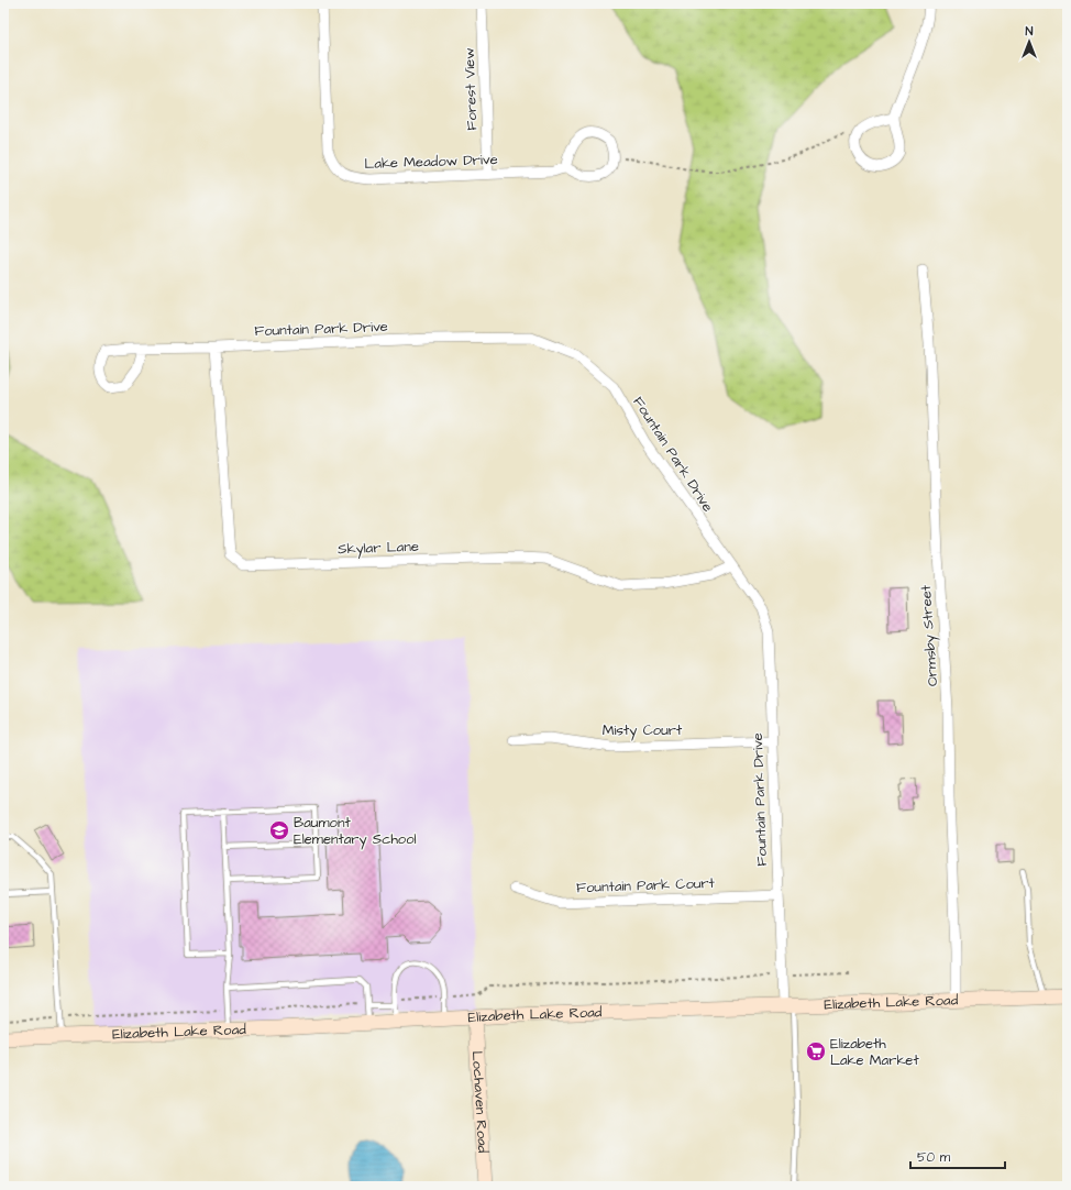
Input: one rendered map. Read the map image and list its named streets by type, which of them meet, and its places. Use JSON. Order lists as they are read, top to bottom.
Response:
{
  "streets": {
    "street": [
      "Forest View",
      "Lake Meadow Drive",
      "Fountain Park Drive",
      "Skylar Lane",
      "Ormsby Street",
      "Misty Court",
      "Fountain Park Court",
      "Elizabeth Lake Road",
      "Lochaven Road"
    ]
  },
  "crossings": [
    ["Forest View", "Lake Meadow Drive"],
    ["Fountain Park Drive", "Skylar Lane"],
    ["Fountain Park Drive", "Misty Court"],
    ["Fountain Park Drive", "Fountain Park Court"],
    ["Fountain Park Drive", "Elizabeth Lake Road"],
    ["Ormsby Street", "Elizabeth Lake Road"],
    ["Elizabeth Lake Road", "Lochaven Road"]
  ],
  "places": {
    "school or university": ["Baumont Elementary School"],
    "supermarket": ["Elizabeth Lake Market"]
  },
  "scale_bar": "50 m",
  "north": "top"
}
